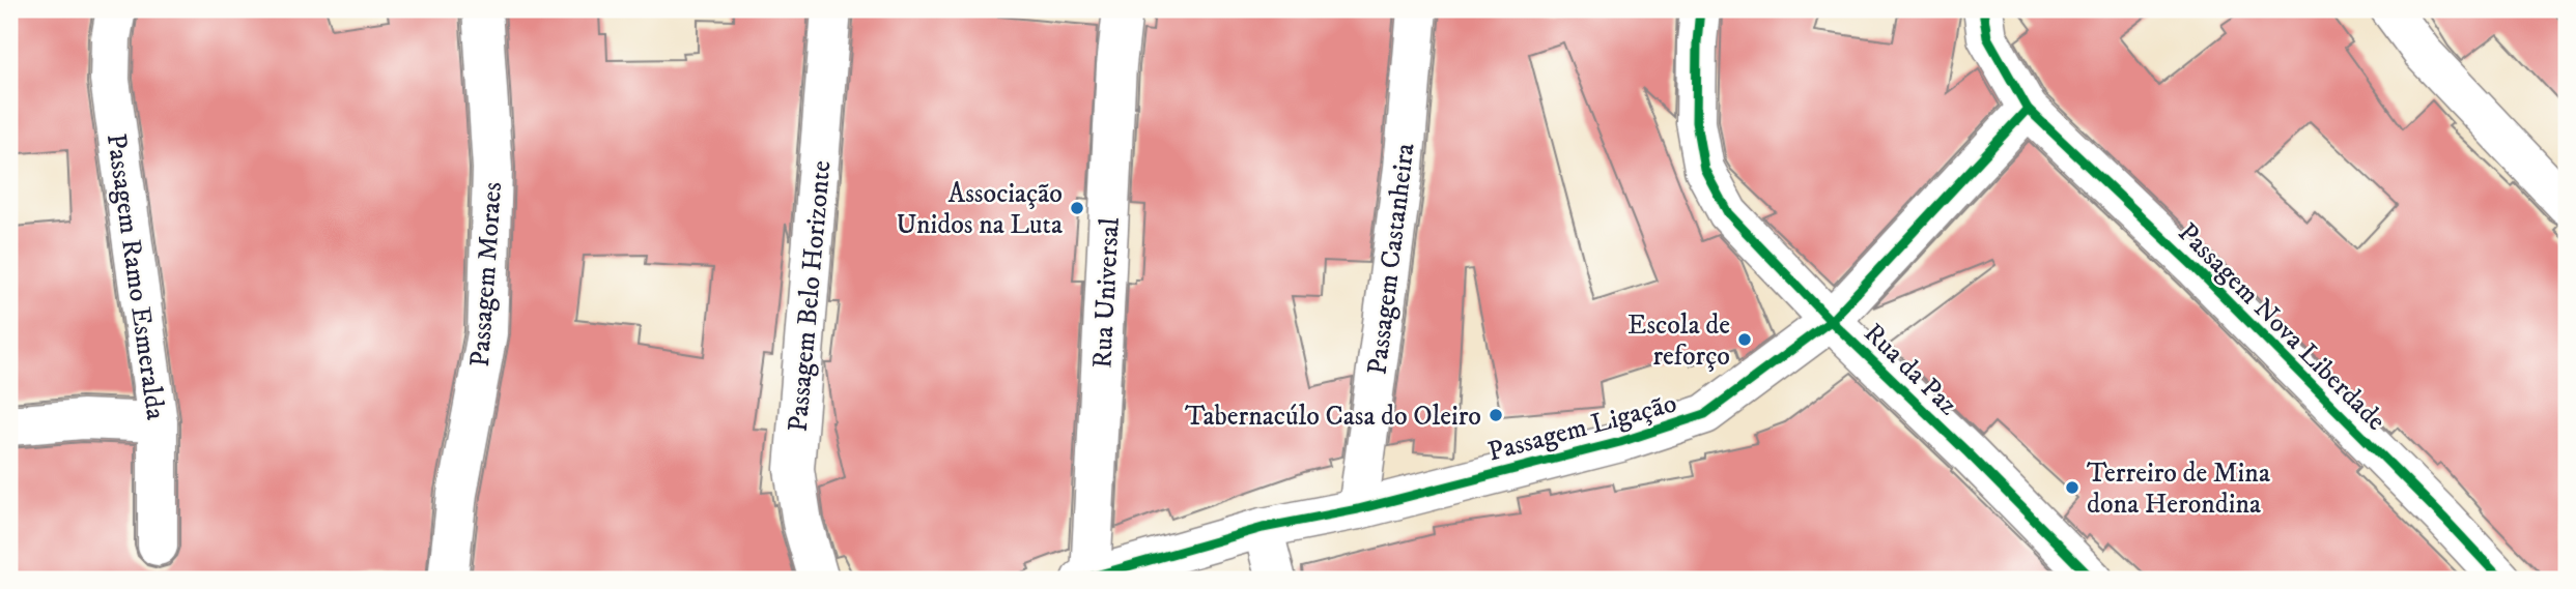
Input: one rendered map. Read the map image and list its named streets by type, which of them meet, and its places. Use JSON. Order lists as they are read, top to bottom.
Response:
{
  "streets": {
    "street": [
      "Passagem Castanheira",
      "Passagem Moraes",
      "Passagem Ramo Esmeralda",
      "Rua Universal",
      "Passagem Belo Horizonte",
      "Passagem Nova Liberdade",
      "Rua da Paz",
      "Passagem Ligação"
    ]
  },
  "crossings": [
    ["Passagem Castanheira", "Passagem Ligação"],
    ["Rua Universal", "Passagem Ligação"],
    ["Passagem Nova Liberdade", "Passagem Ligação"],
    ["Rua da Paz", "Passagem Ligação"]
  ],
  "places": [
    "Associação Unidos na Luta",
    "Escola de reforço",
    "Tabernacúlo Casa do Oleiro",
    "Terreiro de Mina dona Herondina"
  ]
}
